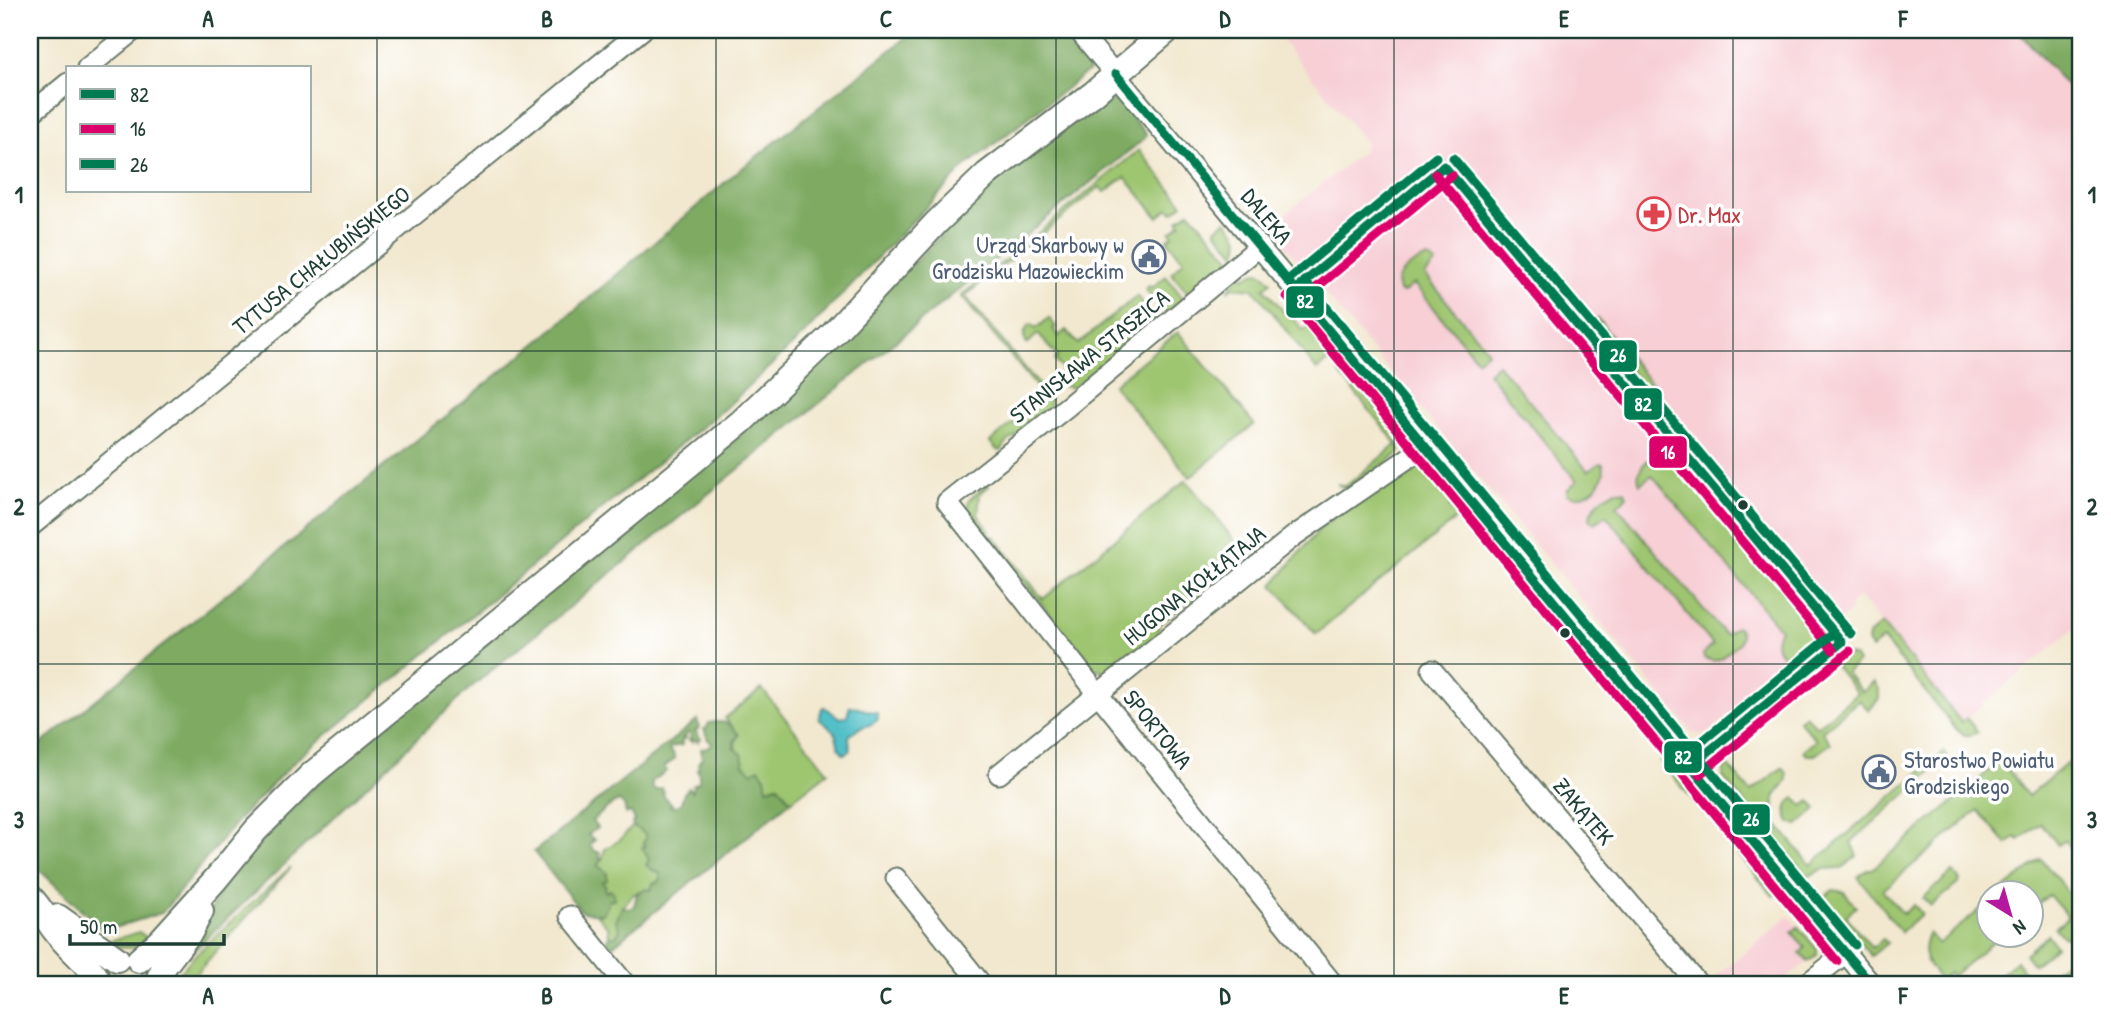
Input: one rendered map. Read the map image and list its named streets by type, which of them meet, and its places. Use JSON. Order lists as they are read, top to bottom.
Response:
{
  "streets": {
    "street": [
      "DALEKA",
      "TYTUSA CHAŁUBIŃSKIEGO",
      "STANISŁAWA STASZICA",
      "HUGONA KOŁŁĄTAJA",
      "SPORTOWA",
      "ZAKĄTEK"
    ]
  },
  "crossings": [
    ["DALEKA", "STANISŁAWA STASZICA"],
    ["DALEKA", "HUGONA KOŁŁĄTAJA"],
    ["STANISŁAWA STASZICA", "SPORTOWA"],
    ["HUGONA KOŁŁĄTAJA", "SPORTOWA"]
  ],
  "places": {
    "pharmacy": ["Dr. Max"],
    "public building": ["Urząd Skarbowy w Grodzisku Mazowieckim", "Starostwo Powiatu Grodziskiego"]
  },
  "lines": ["transit line 82", "transit line 26", "transit line 16"],
  "legend": ["82", "16", "26"],
  "scale_bar": "50 m",
  "north": "bottom right",
  "grid": {
    "columns": [
      "A",
      "B",
      "C",
      "D",
      "E",
      "F"
    ],
    "rows": ["1", "2", "3"]
  }
}
